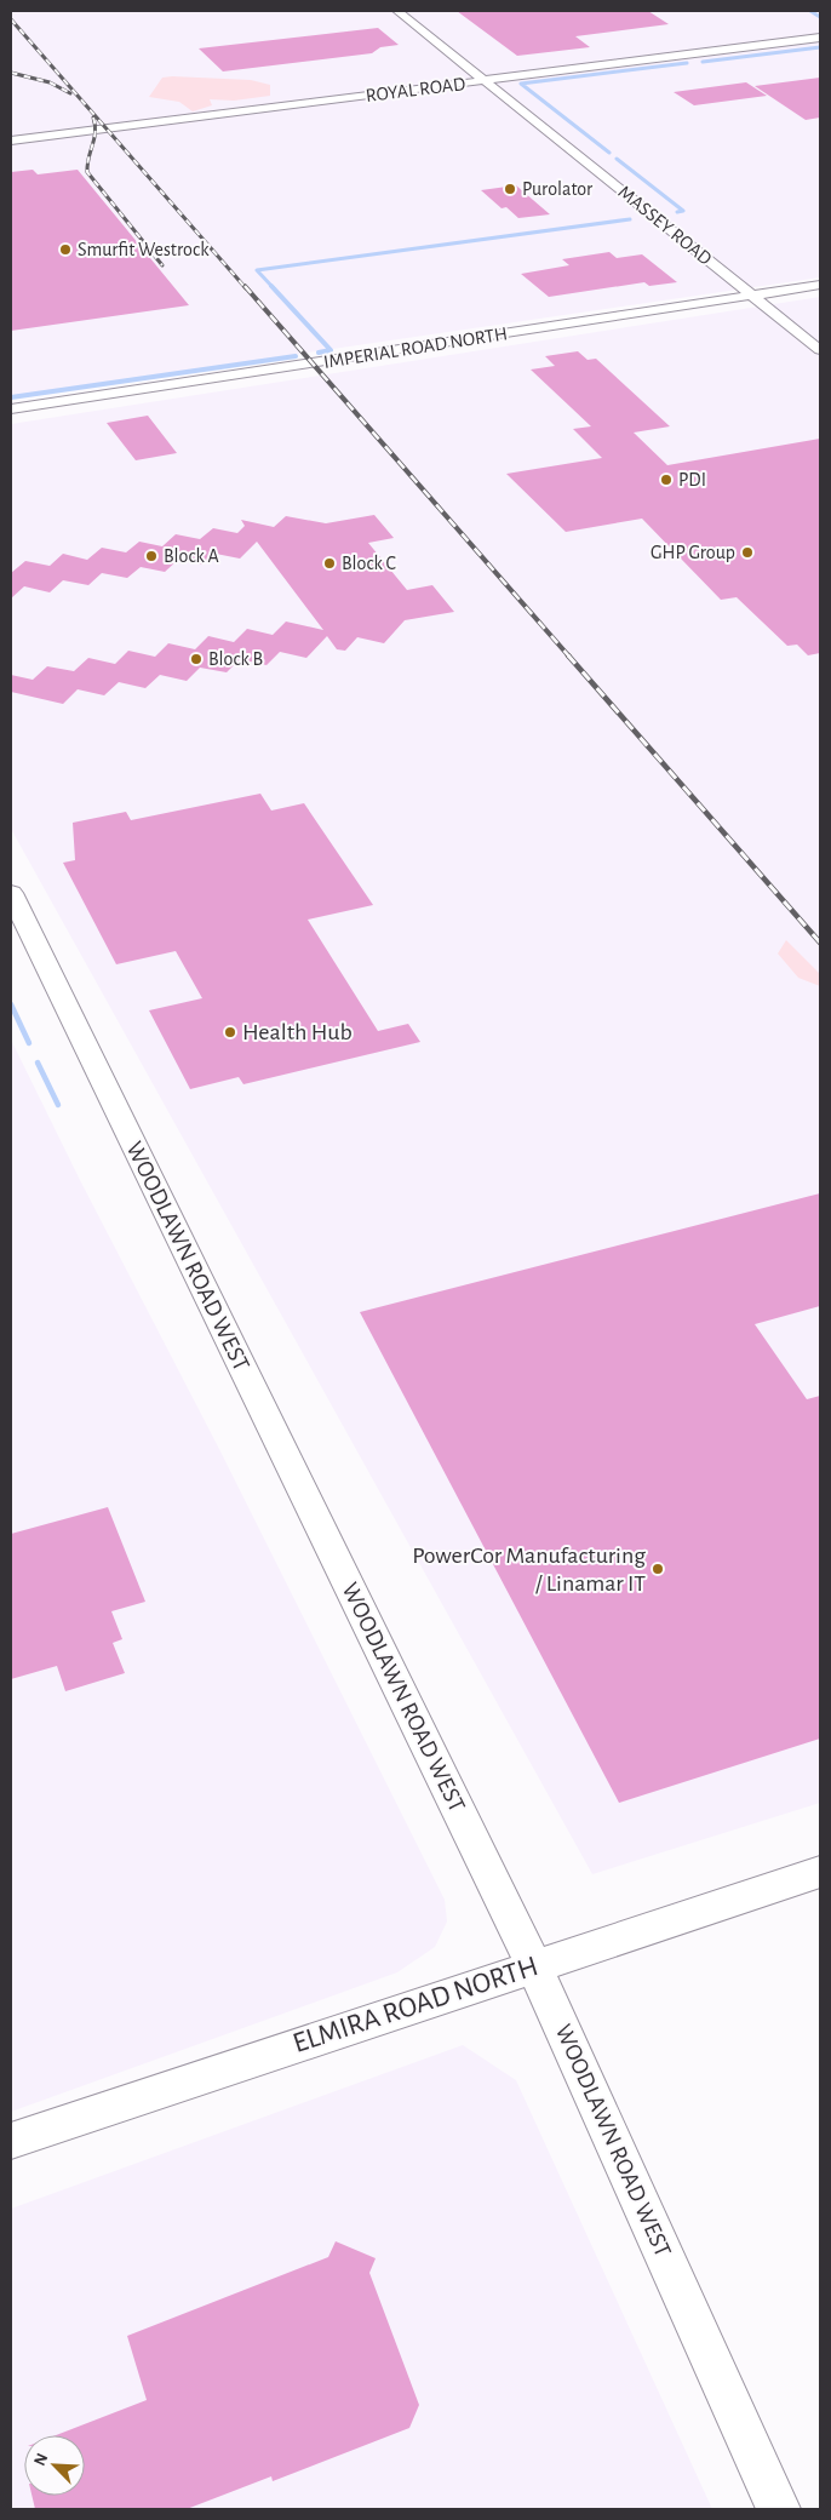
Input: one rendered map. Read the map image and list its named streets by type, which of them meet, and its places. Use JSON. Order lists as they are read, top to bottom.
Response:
{
  "streets": {
    "main road": ["WOODLAWN ROAD WEST", "ELMIRA ROAD NORTH"],
    "street": ["ROYAL ROAD", "MASSEY ROAD", "IMPERIAL ROAD NORTH"]
  },
  "crossings": [
    ["ROYAL ROAD", "MASSEY ROAD"],
    ["MASSEY ROAD", "IMPERIAL ROAD NORTH"],
    ["WOODLAWN ROAD WEST", "ELMIRA ROAD NORTH"]
  ],
  "places": [
    "Purolator",
    "Smurfit Westrock",
    "PDI",
    "GHP Group",
    "Block A",
    "Block C",
    "Block B",
    "Health Hub",
    "PowerCor Manufacturing / Linamar IT"
  ],
  "north": "top left"
}
